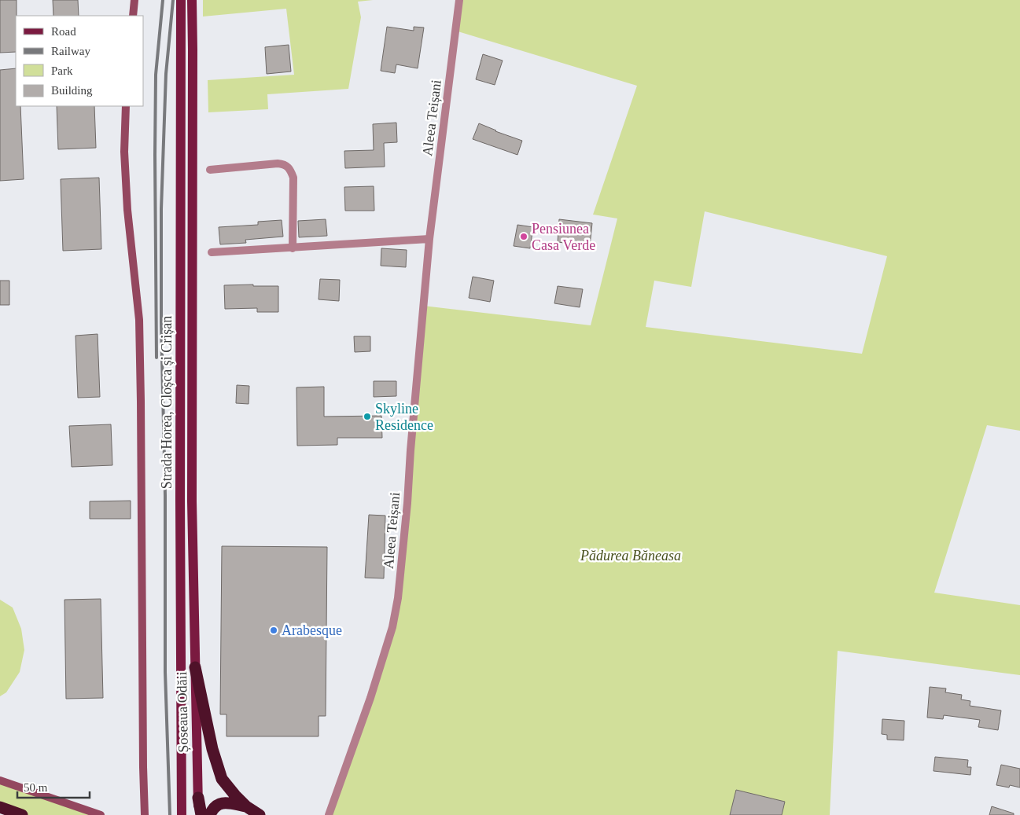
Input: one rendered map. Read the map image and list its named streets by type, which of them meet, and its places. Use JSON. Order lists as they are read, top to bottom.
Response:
{
  "streets": {
    "main road": ["Strada Horea, Cloșca și Crișan", "Șoseaua Odăii"],
    "street": ["Aleea Teișani"]
  },
  "crossings": [
    ["Strada Horea, Cloșca și Crișan", "Șoseaua Odăii"]
  ],
  "parks": ["Pădurea Băneasa"],
  "places": ["Pensiunea Casa Verde", "Skyline Residence", "Arabesque"],
  "legend": [
    "Road",
    "Railway",
    "Park",
    "Building"
  ],
  "scale_bar": "50 m"
}
